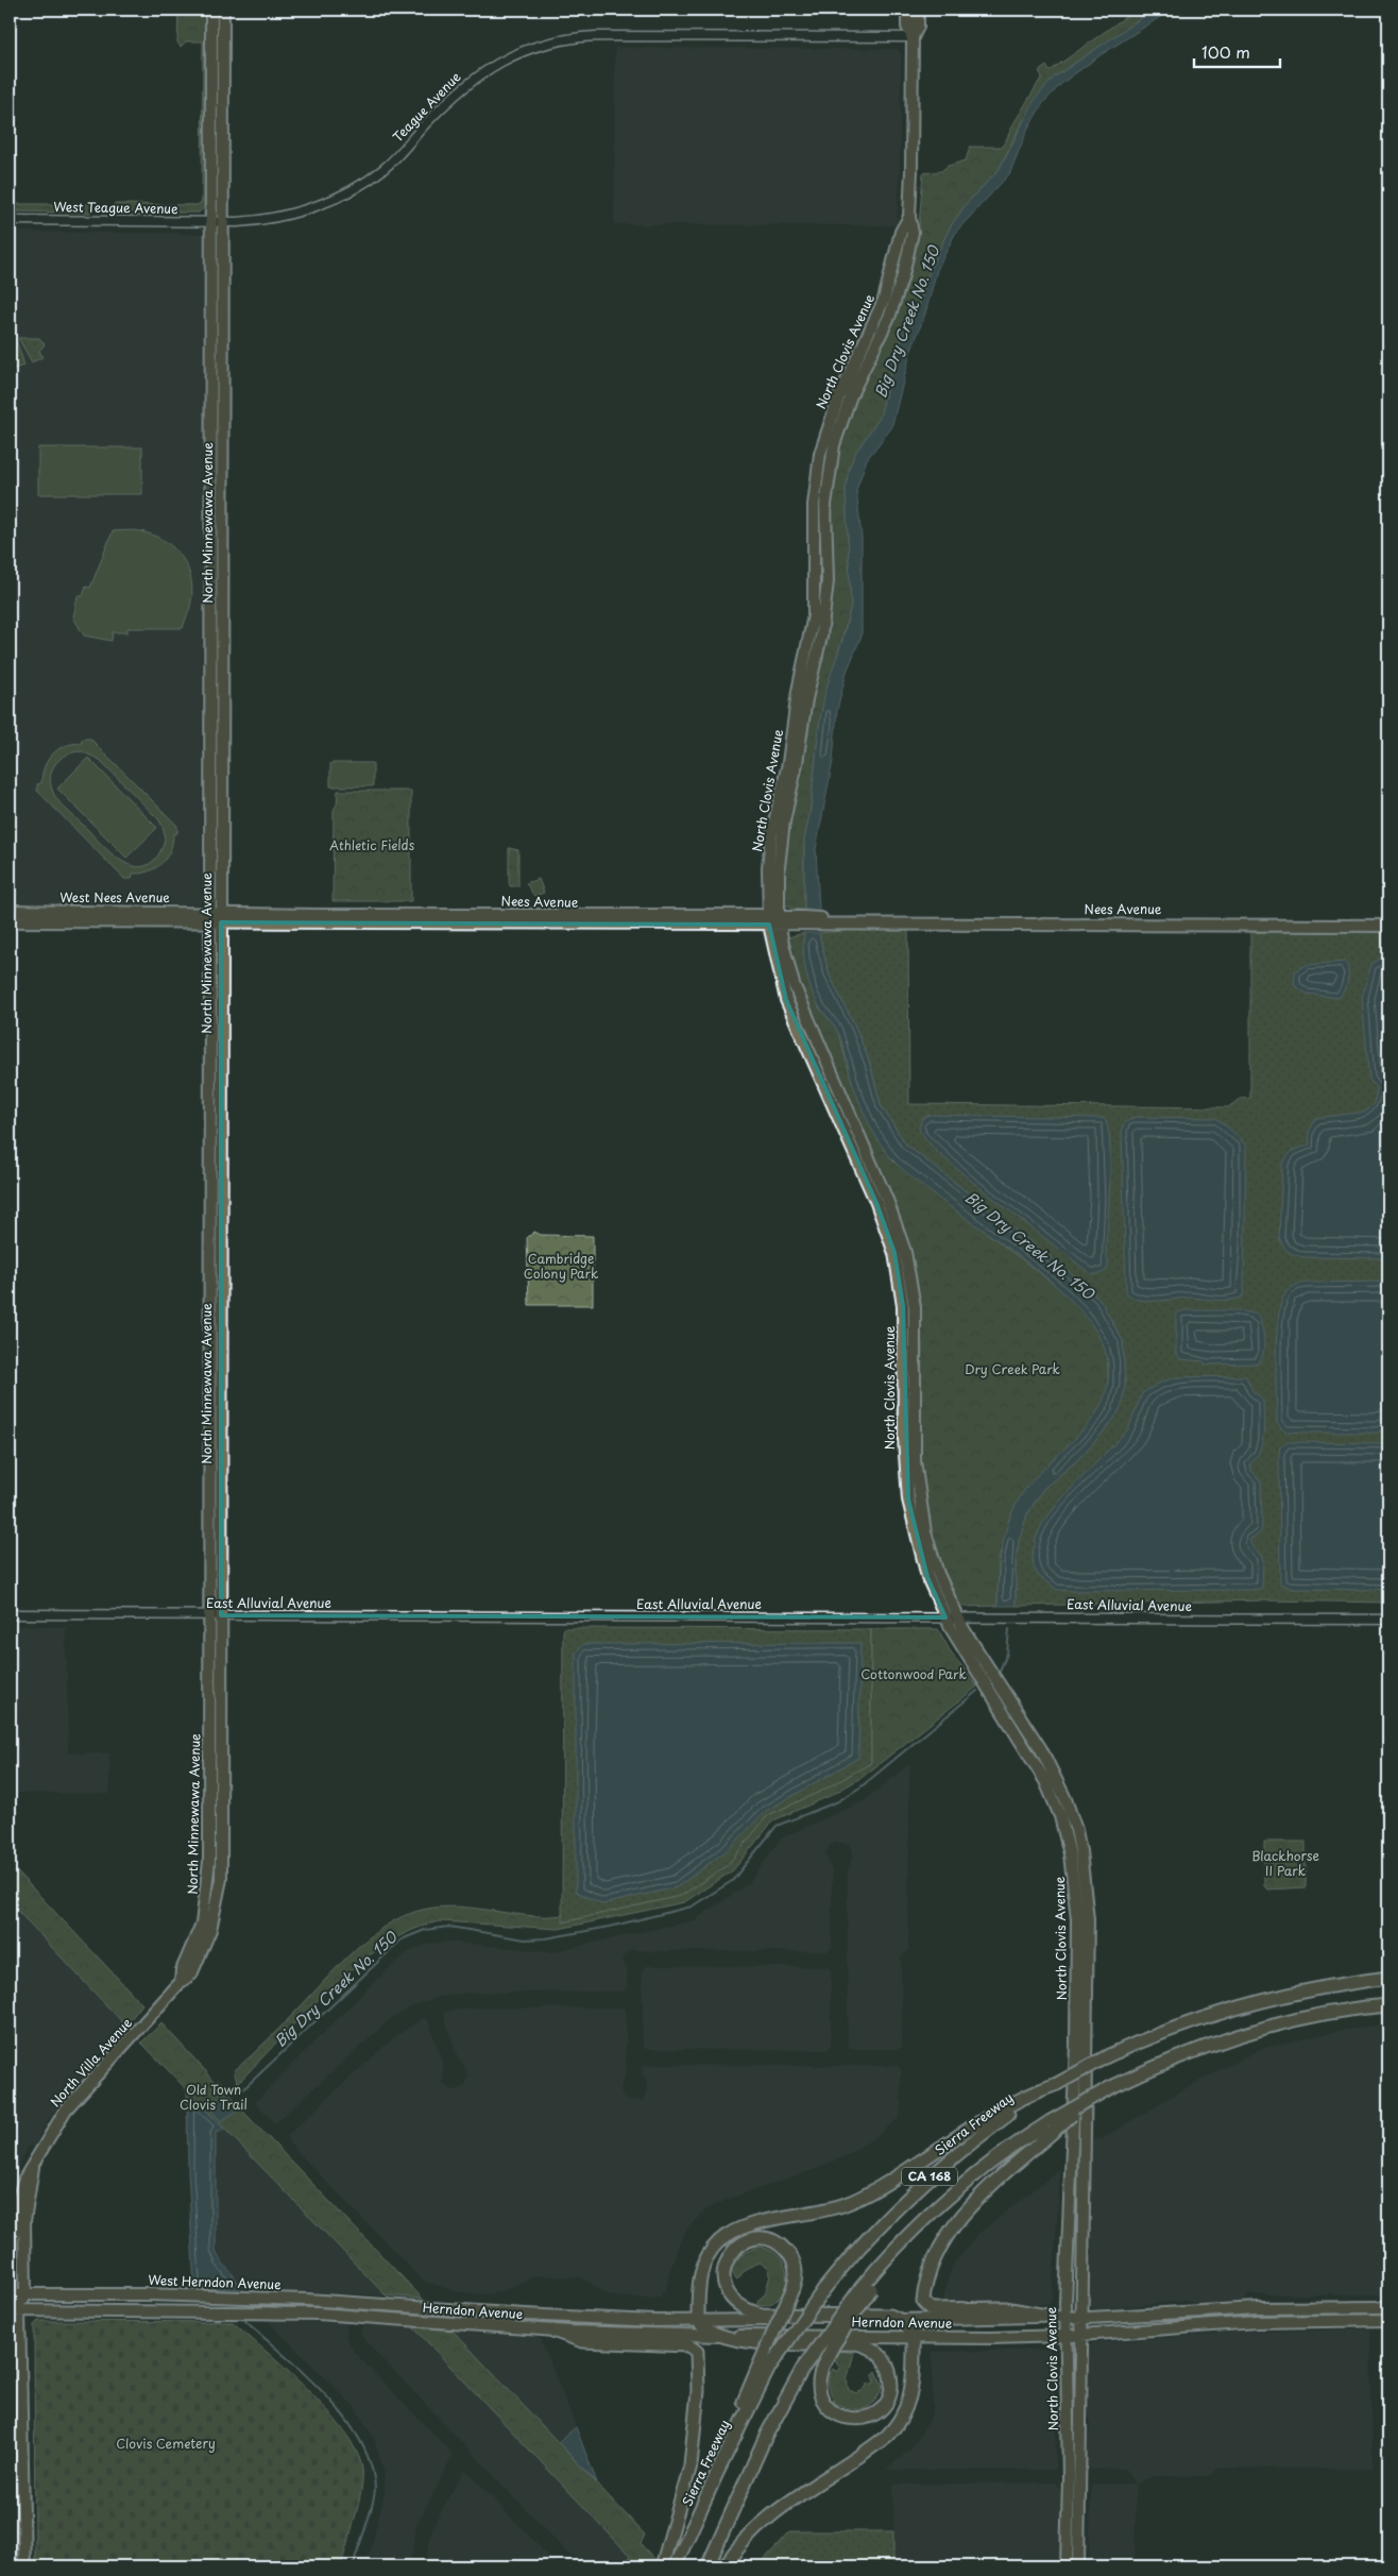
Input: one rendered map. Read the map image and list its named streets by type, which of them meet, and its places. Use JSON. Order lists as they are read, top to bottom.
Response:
{
  "streets": {
    "highway": ["Sierra Freeway", "CA 168"],
    "main road": [
      "North Clovis Avenue",
      "North Minnewawa Avenue",
      "West Nees Avenue",
      "Nees Avenue",
      "North Villa Avenue",
      "West Herndon Avenue",
      "Herndon Avenue"
    ],
    "street": ["Teague Avenue", "West Teague Avenue", "East Alluvial Avenue"]
  },
  "crossings": [
    ["Teague Avenue", "West Teague Avenue"],
    ["Teague Avenue", "North Clovis Avenue"],
    ["Teague Avenue", "North Minnewawa Avenue"],
    ["West Teague Avenue", "North Minnewawa Avenue"],
    ["North Clovis Avenue", "Nees Avenue"],
    ["North Clovis Avenue", "East Alluvial Avenue"],
    ["North Clovis Avenue", "Herndon Avenue"],
    ["North Minnewawa Avenue", "West Nees Avenue"],
    ["North Minnewawa Avenue", "Nees Avenue"],
    ["North Minnewawa Avenue", "East Alluvial Avenue"],
    ["North Minnewawa Avenue", "North Villa Avenue"],
    ["West Nees Avenue", "Nees Avenue"],
    ["North Villa Avenue", "West Herndon Avenue"],
    ["West Herndon Avenue", "Herndon Avenue"]
  ],
  "water": ["Big Dry Creek No. 150"],
  "parks": [
    "Athletic Fields",
    "Cambridge Colony Park",
    "Dry Creek Park",
    "Cottonwood Park",
    "Blackhorse II Park",
    "Old Town Clovis Trail",
    "Clovis Cemetery"
  ],
  "scale_bar": "100 m"
}
